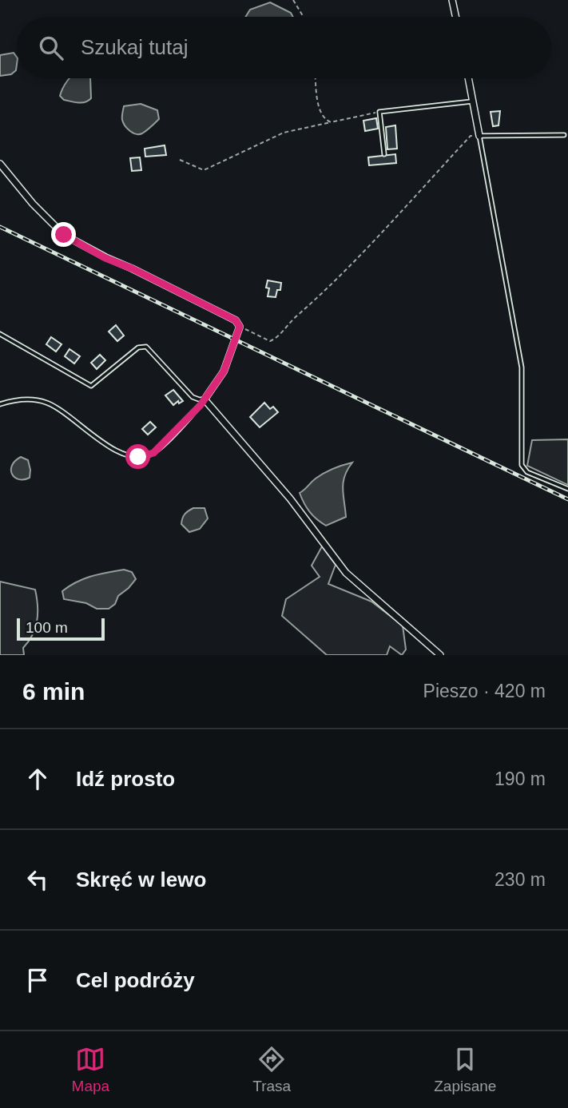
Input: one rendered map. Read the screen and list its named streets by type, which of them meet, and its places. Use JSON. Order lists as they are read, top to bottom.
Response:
{
  "scale_bar": "100 m",
  "page": {
    "search": "Szukaj tutaj",
    "scale": "100 m",
    "heading": ["6 min", "Pieszo · 420 m"],
    "list": [
      ["Idź prosto", "190 m"],
      ["Skręć w lewo", "230 m"],
      "Cel podróży"
    ],
    "nav": ["Mapa", "Trasa", "Zapisane"]
  }
}
